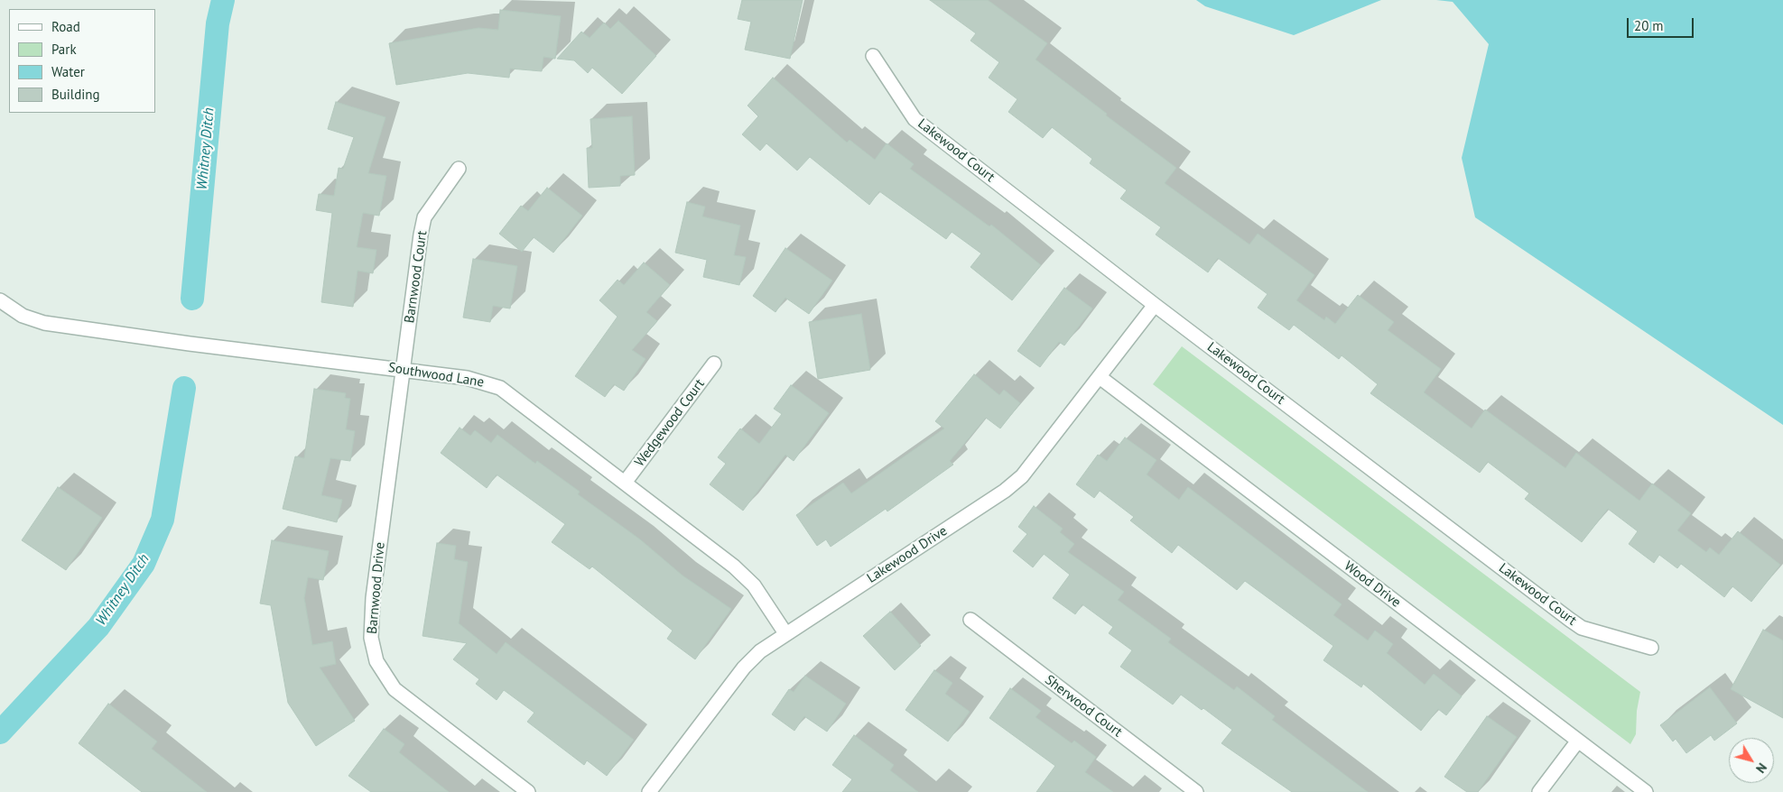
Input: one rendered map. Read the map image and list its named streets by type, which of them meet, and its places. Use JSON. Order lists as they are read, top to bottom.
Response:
{
  "streets": {
    "street": [
      "Lakewood Court",
      "Barnwood Court",
      "Southwood Lane",
      "Wedgewood Court",
      "Lakewood Drive",
      "Wood Drive",
      "Barnwood Drive",
      "Sherwood Court"
    ]
  },
  "crossings": [
    ["Lakewood Court", "Lakewood Drive"],
    ["Barnwood Court", "Southwood Lane"],
    ["Barnwood Court", "Barnwood Drive"],
    ["Southwood Lane", "Wedgewood Court"],
    ["Southwood Lane", "Lakewood Drive"],
    ["Southwood Lane", "Barnwood Drive"],
    ["Lakewood Drive", "Wood Drive"]
  ],
  "water": ["Whitney Ditch"],
  "legend": [
    "Road",
    "Park",
    "Water",
    "Building"
  ],
  "scale_bar": "20 m",
  "north": "bottom right"
}
